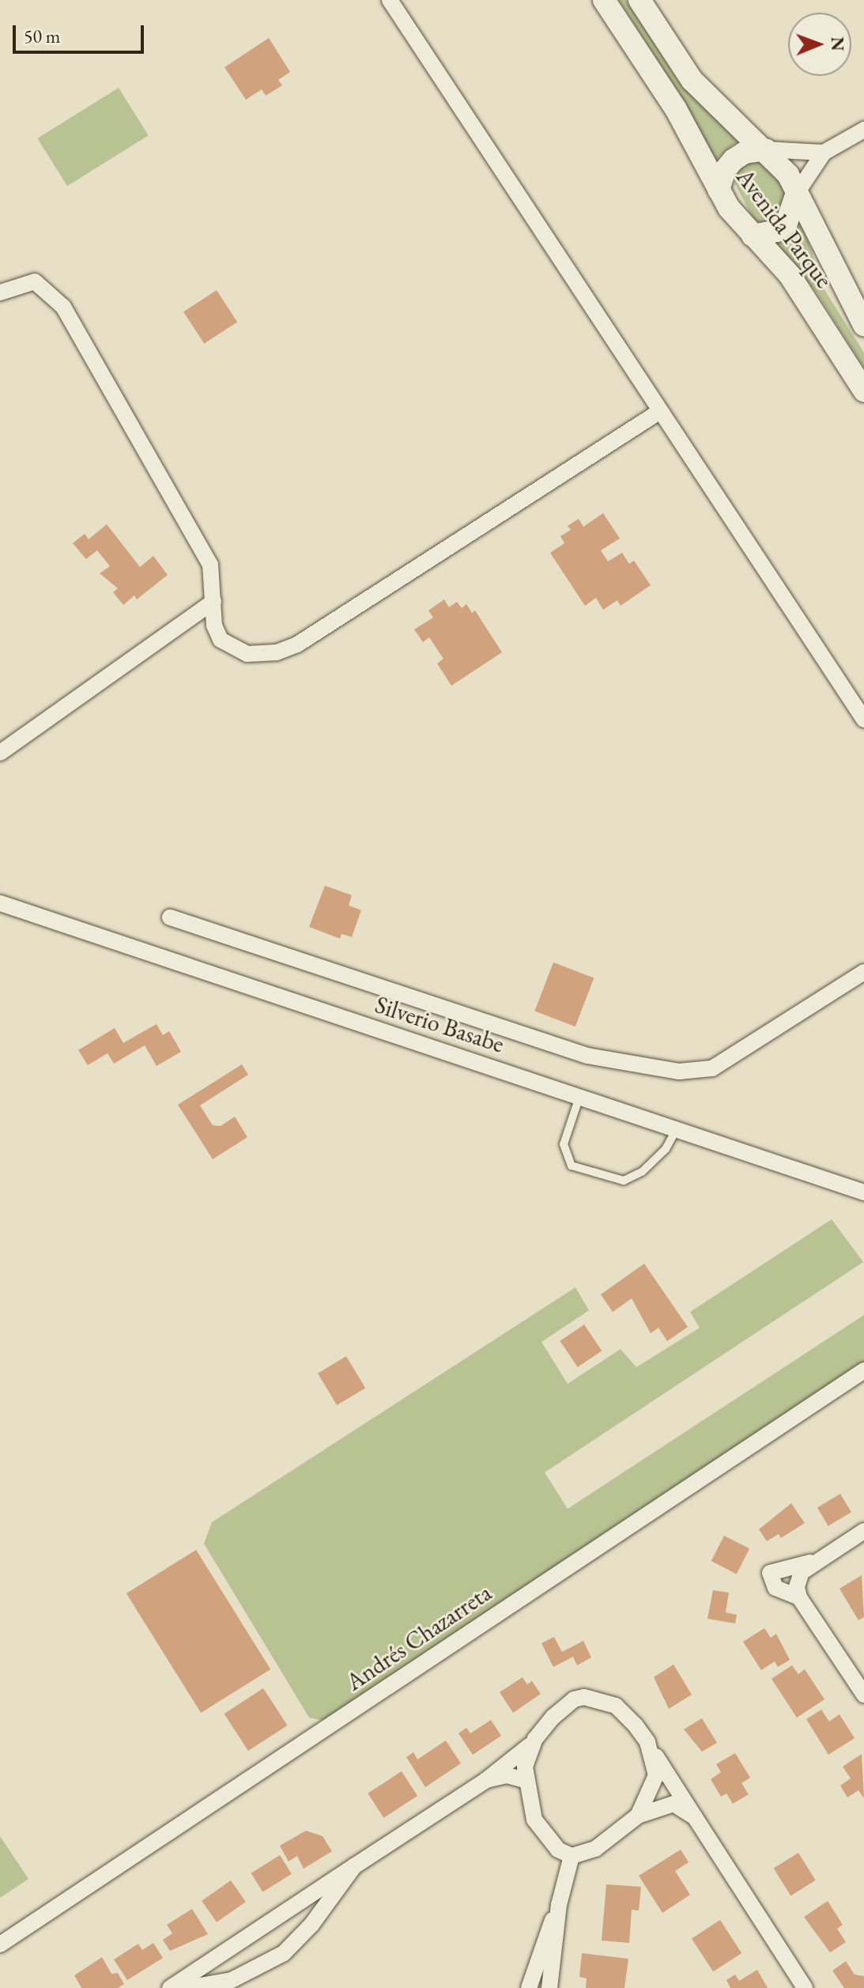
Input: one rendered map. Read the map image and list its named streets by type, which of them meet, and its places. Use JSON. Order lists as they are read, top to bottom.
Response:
{
  "streets": {
    "street": ["Avenida Parque", "Silverio Basabe", "Andrés Chazarreta"]
  },
  "scale_bar": "50 m",
  "north": "right"
}
